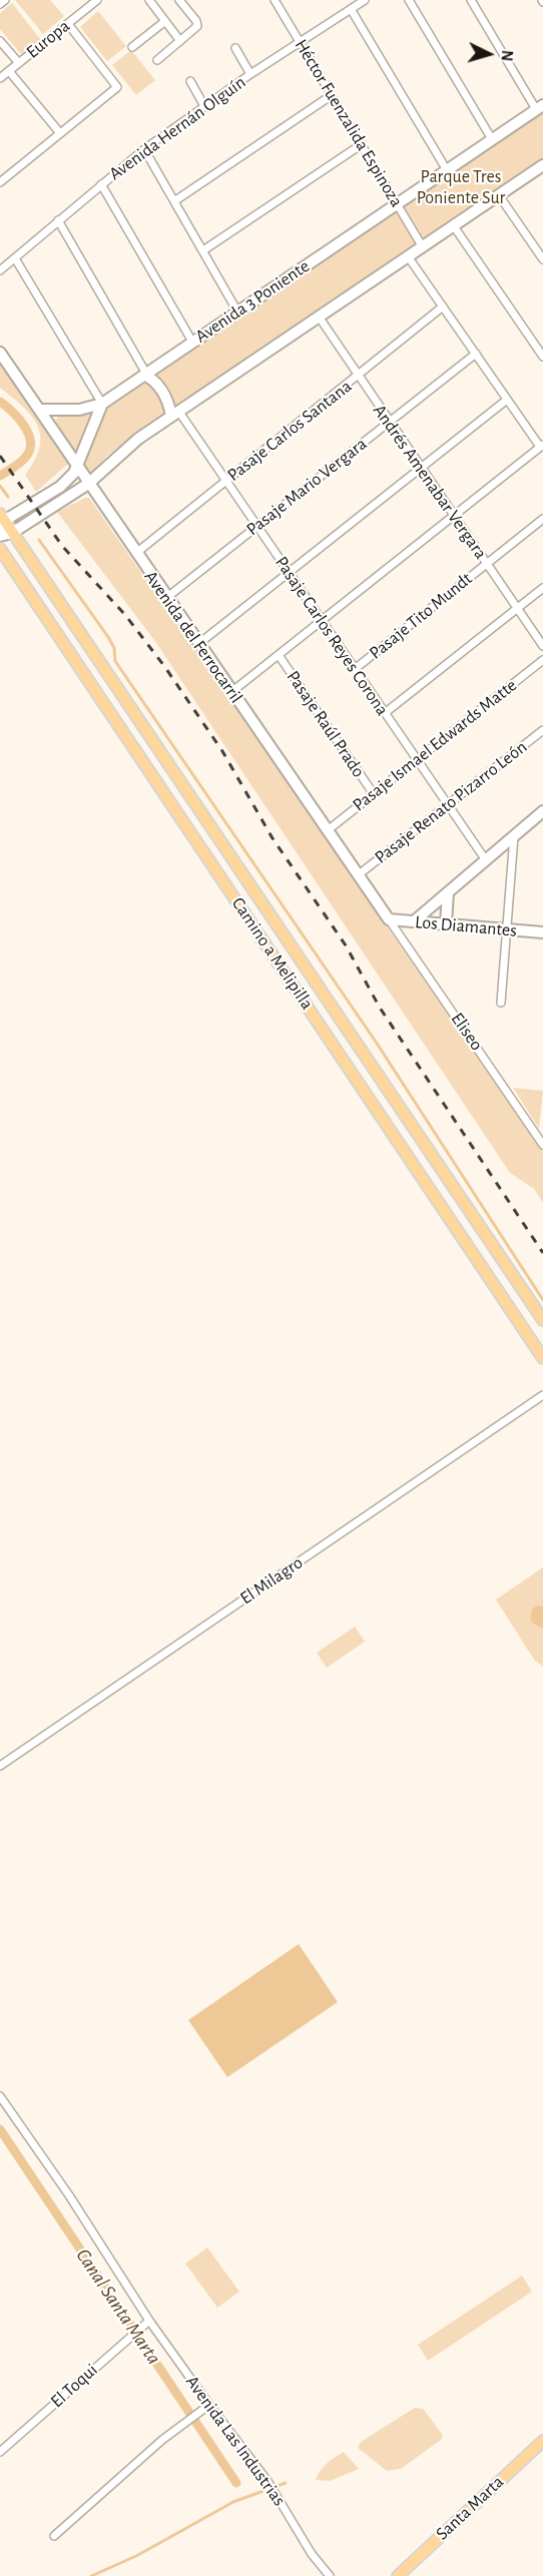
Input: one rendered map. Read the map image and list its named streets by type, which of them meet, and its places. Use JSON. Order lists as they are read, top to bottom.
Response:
{
  "streets": {
    "main road": [
      "Avenida 3 Poniente",
      "Avenida del Ferrocarril",
      "Los Diamantes",
      "Camino a Melipilla",
      "Santa Marta"
    ],
    "street": [
      "Europa",
      "Héctor Fuenzalida Espinoza",
      "Avenida Hernán Olguín",
      "Pasaje Carlos Santana",
      "Andrés Amenabar Vergara",
      "Pasaje Mario Vergara",
      "Pasaje Tito Mundt",
      "Pasaje Carlos Reyes Corona",
      "Pasaje Raúl Prado",
      "Pasaje Ismael Edwards Matte",
      "Pasaje Renato Pizarro León",
      "Eliseo",
      "El Milagro",
      "El Toqui",
      "Avenida Las Industrias"
    ]
  },
  "crossings": [
    ["Héctor Fuenzalida Espinoza", "Avenida Hernán Olguín"],
    ["Héctor Fuenzalida Espinoza", "Avenida 3 Poniente"],
    ["Pasaje Carlos Santana", "Andrés Amenabar Vergara"],
    ["Pasaje Carlos Santana", "Pasaje Carlos Reyes Corona"],
    ["Pasaje Carlos Santana", "Avenida del Ferrocarril"],
    ["Andrés Amenabar Vergara", "Pasaje Mario Vergara"],
    ["Andrés Amenabar Vergara", "Pasaje Tito Mundt"],
    ["Pasaje Mario Vergara", "Pasaje Carlos Reyes Corona"],
    ["Pasaje Mario Vergara", "Avenida del Ferrocarril"],
    ["Pasaje Tito Mundt", "Pasaje Carlos Reyes Corona"],
    ["Pasaje Carlos Reyes Corona", "Pasaje Ismael Edwards Matte"],
    ["Pasaje Carlos Reyes Corona", "Pasaje Renato Pizarro León"],
    ["Avenida del Ferrocarril", "Pasaje Ismael Edwards Matte"],
    ["Avenida del Ferrocarril", "Pasaje Renato Pizarro León"],
    ["Avenida del Ferrocarril", "Los Diamantes"],
    ["Avenida del Ferrocarril", "Eliseo"],
    ["Pasaje Raúl Prado", "Pasaje Ismael Edwards Matte"],
    ["Los Diamantes", "Eliseo"],
    ["El Toqui", "Avenida Las Industrias"]
  ],
  "water": ["Canal Santa Marta"],
  "parks": ["Parque Tres Poniente Sur"],
  "north": "right"
}
